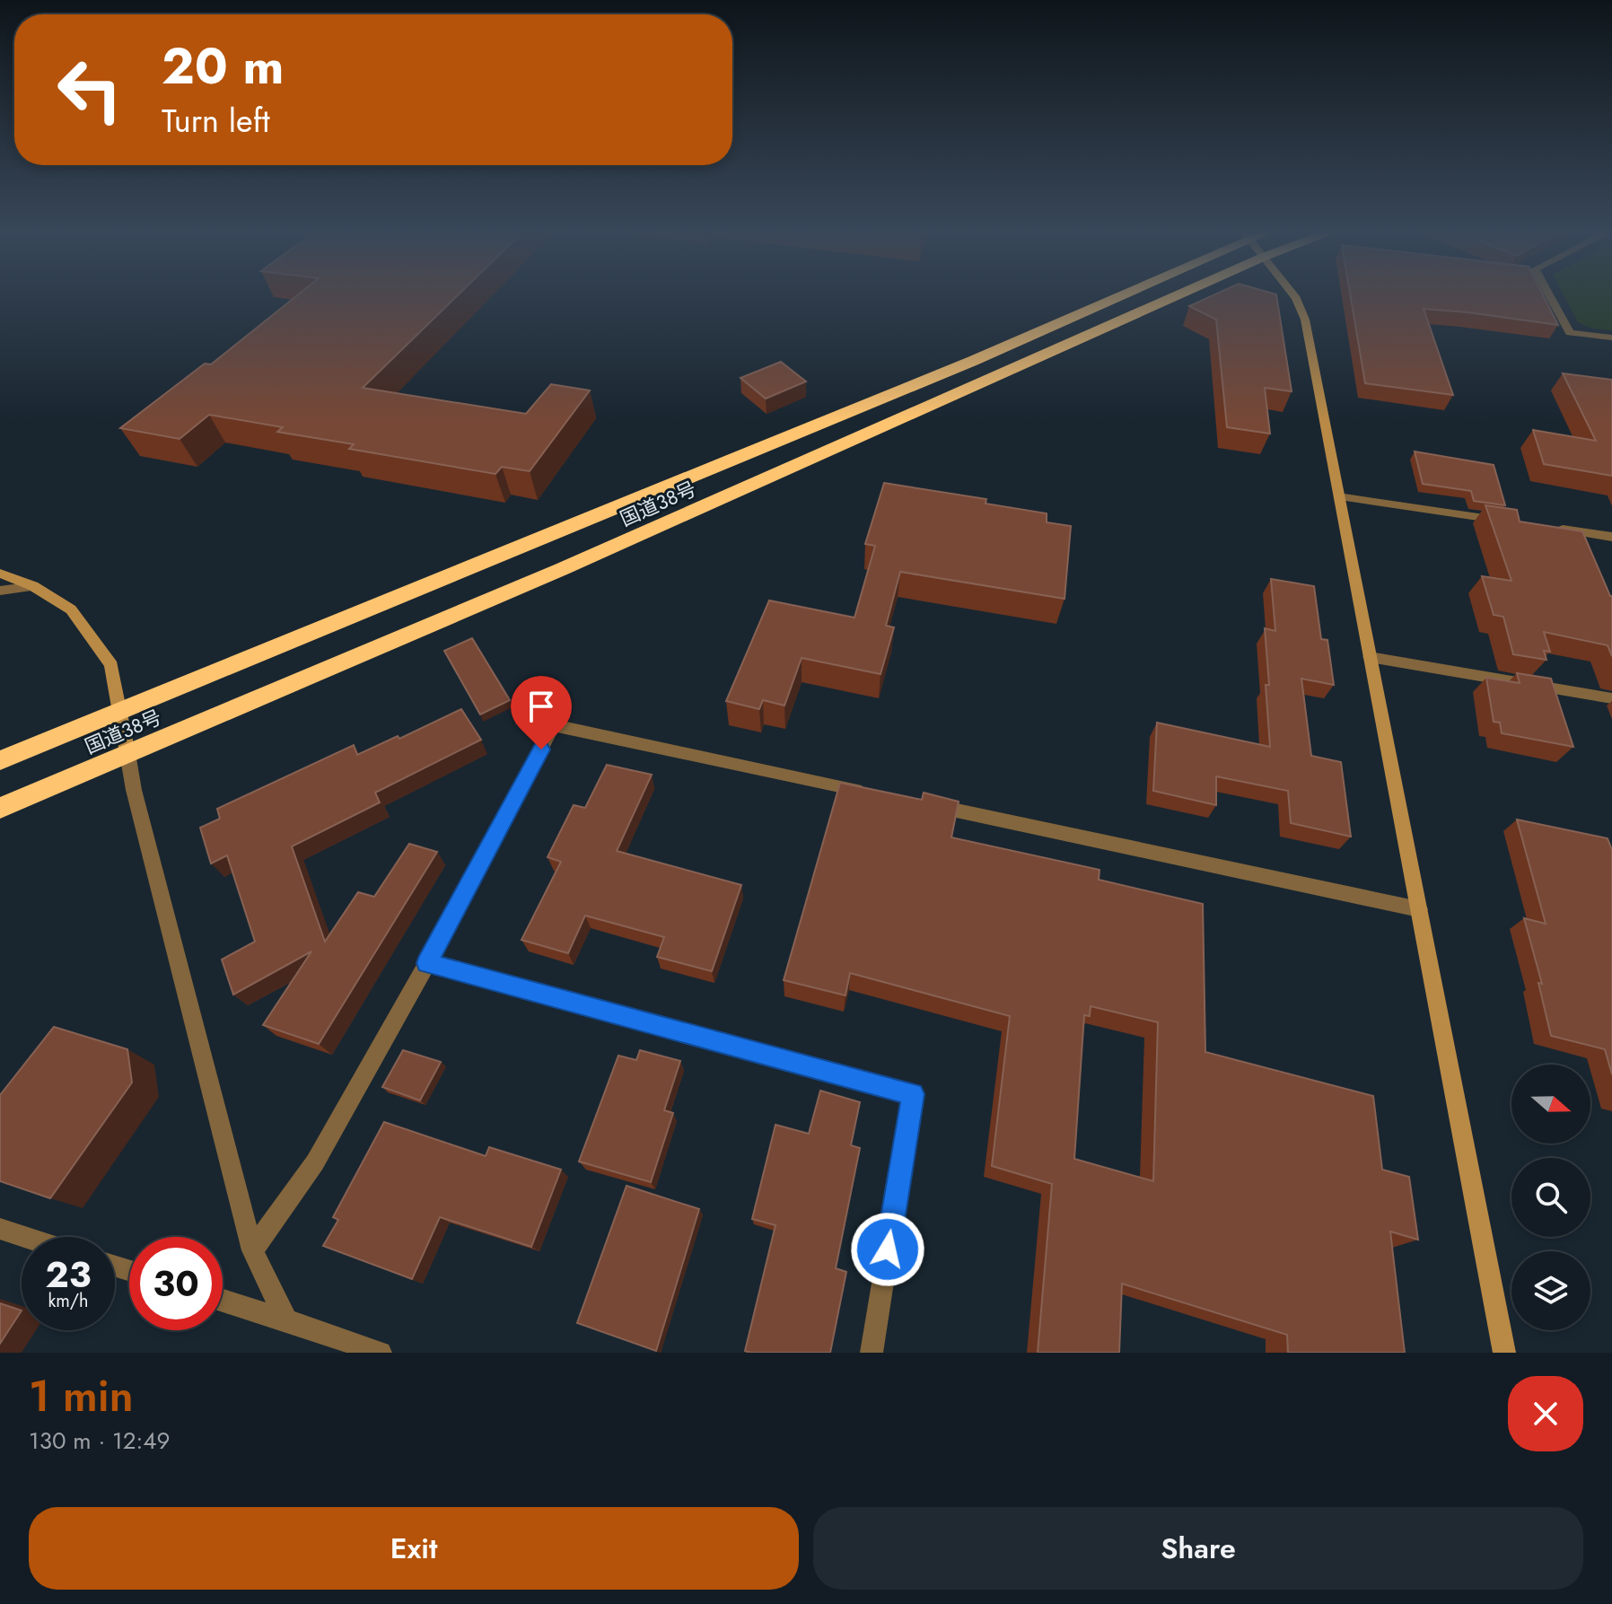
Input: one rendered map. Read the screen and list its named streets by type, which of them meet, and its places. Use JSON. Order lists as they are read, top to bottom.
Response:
{
  "streets": {
    "highway": ["国道38号"]
  },
  "north": "right",
  "page": {
    "turn": ["20 m", "Turn left"],
    "speed": "23 km/h",
    "limit": "30",
    "heading": ["1 min", "130 m · 12:49"],
    "buttons": ["Exit", "Share"]
  }
}
